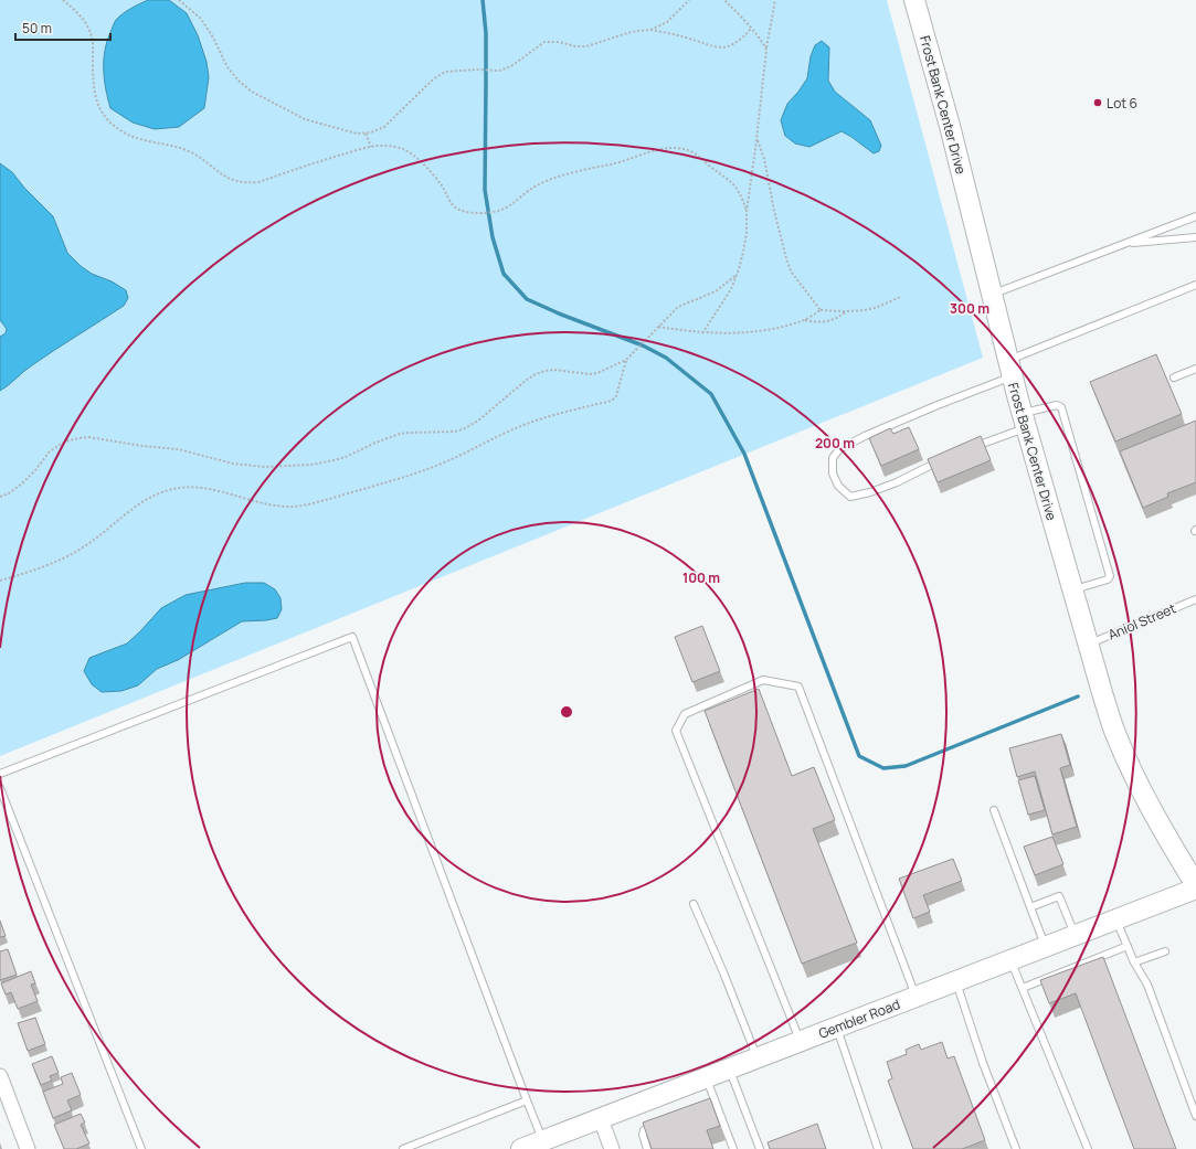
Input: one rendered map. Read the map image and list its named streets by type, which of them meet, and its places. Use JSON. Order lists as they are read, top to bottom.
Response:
{
  "streets": {
    "main road": ["Frost Bank Center Drive", "Gembler Road"],
    "lane": ["Aniol Street"]
  },
  "crossings": [
    ["Frost Bank Center Drive", "Aniol Street"],
    ["Frost Bank Center Drive", "Gembler Road"]
  ],
  "places": ["Lot 6"],
  "scale_bar": "50 m",
  "rings": ["300 m", "200 m", "100 m"]
}
